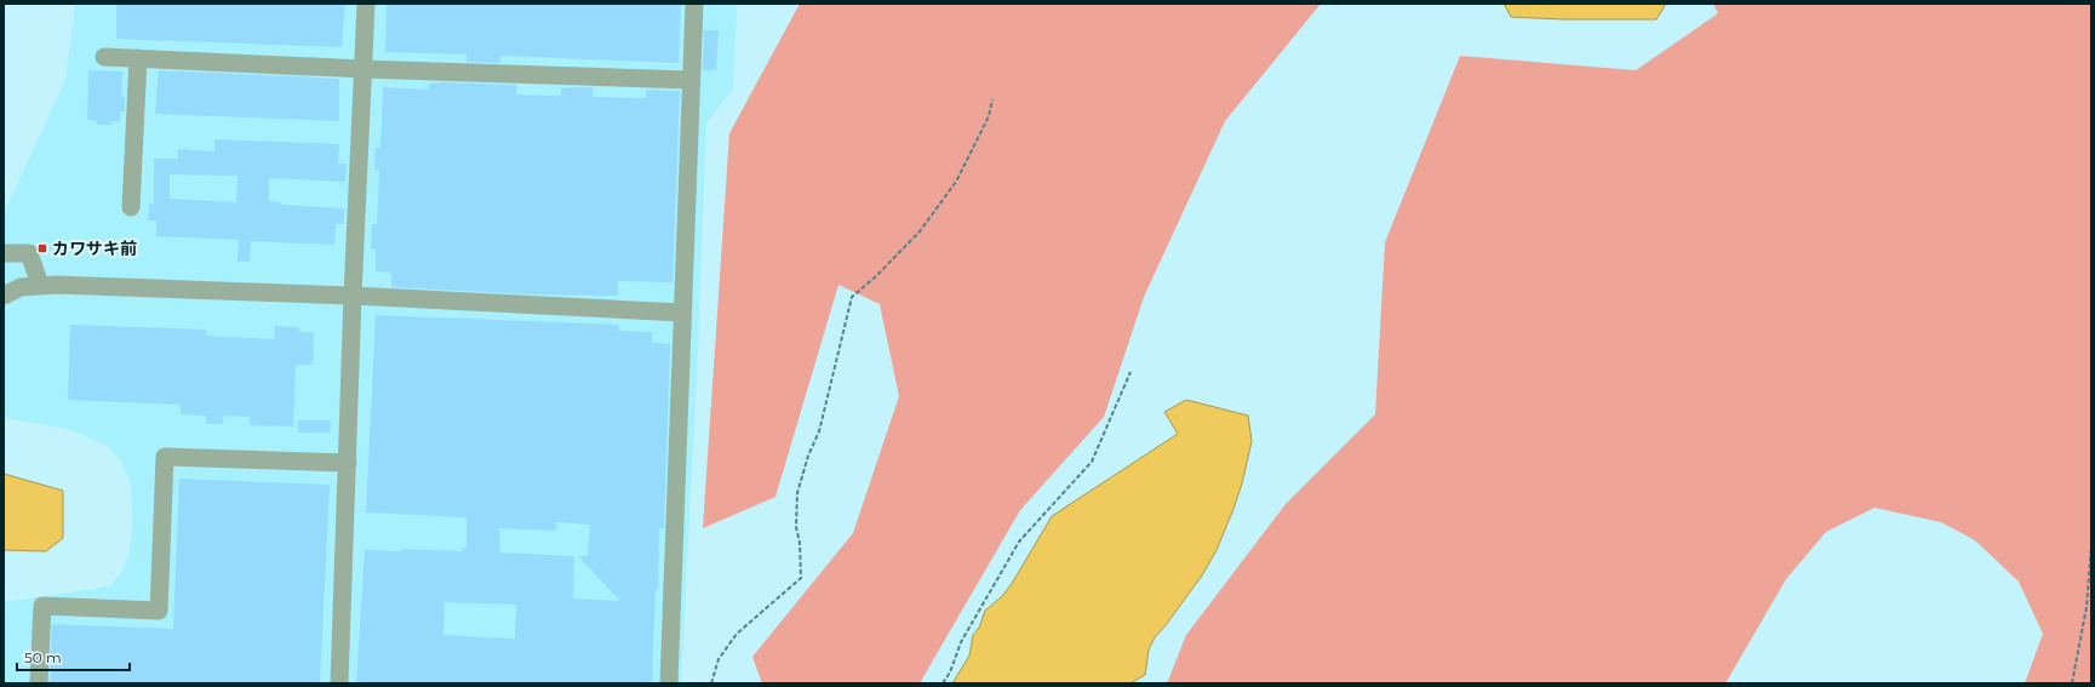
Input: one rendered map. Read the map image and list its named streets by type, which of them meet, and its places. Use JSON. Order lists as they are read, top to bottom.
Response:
{
  "places": {
    "transit": ["カワサキ前"]
  },
  "scale_bar": "50 m"
}
